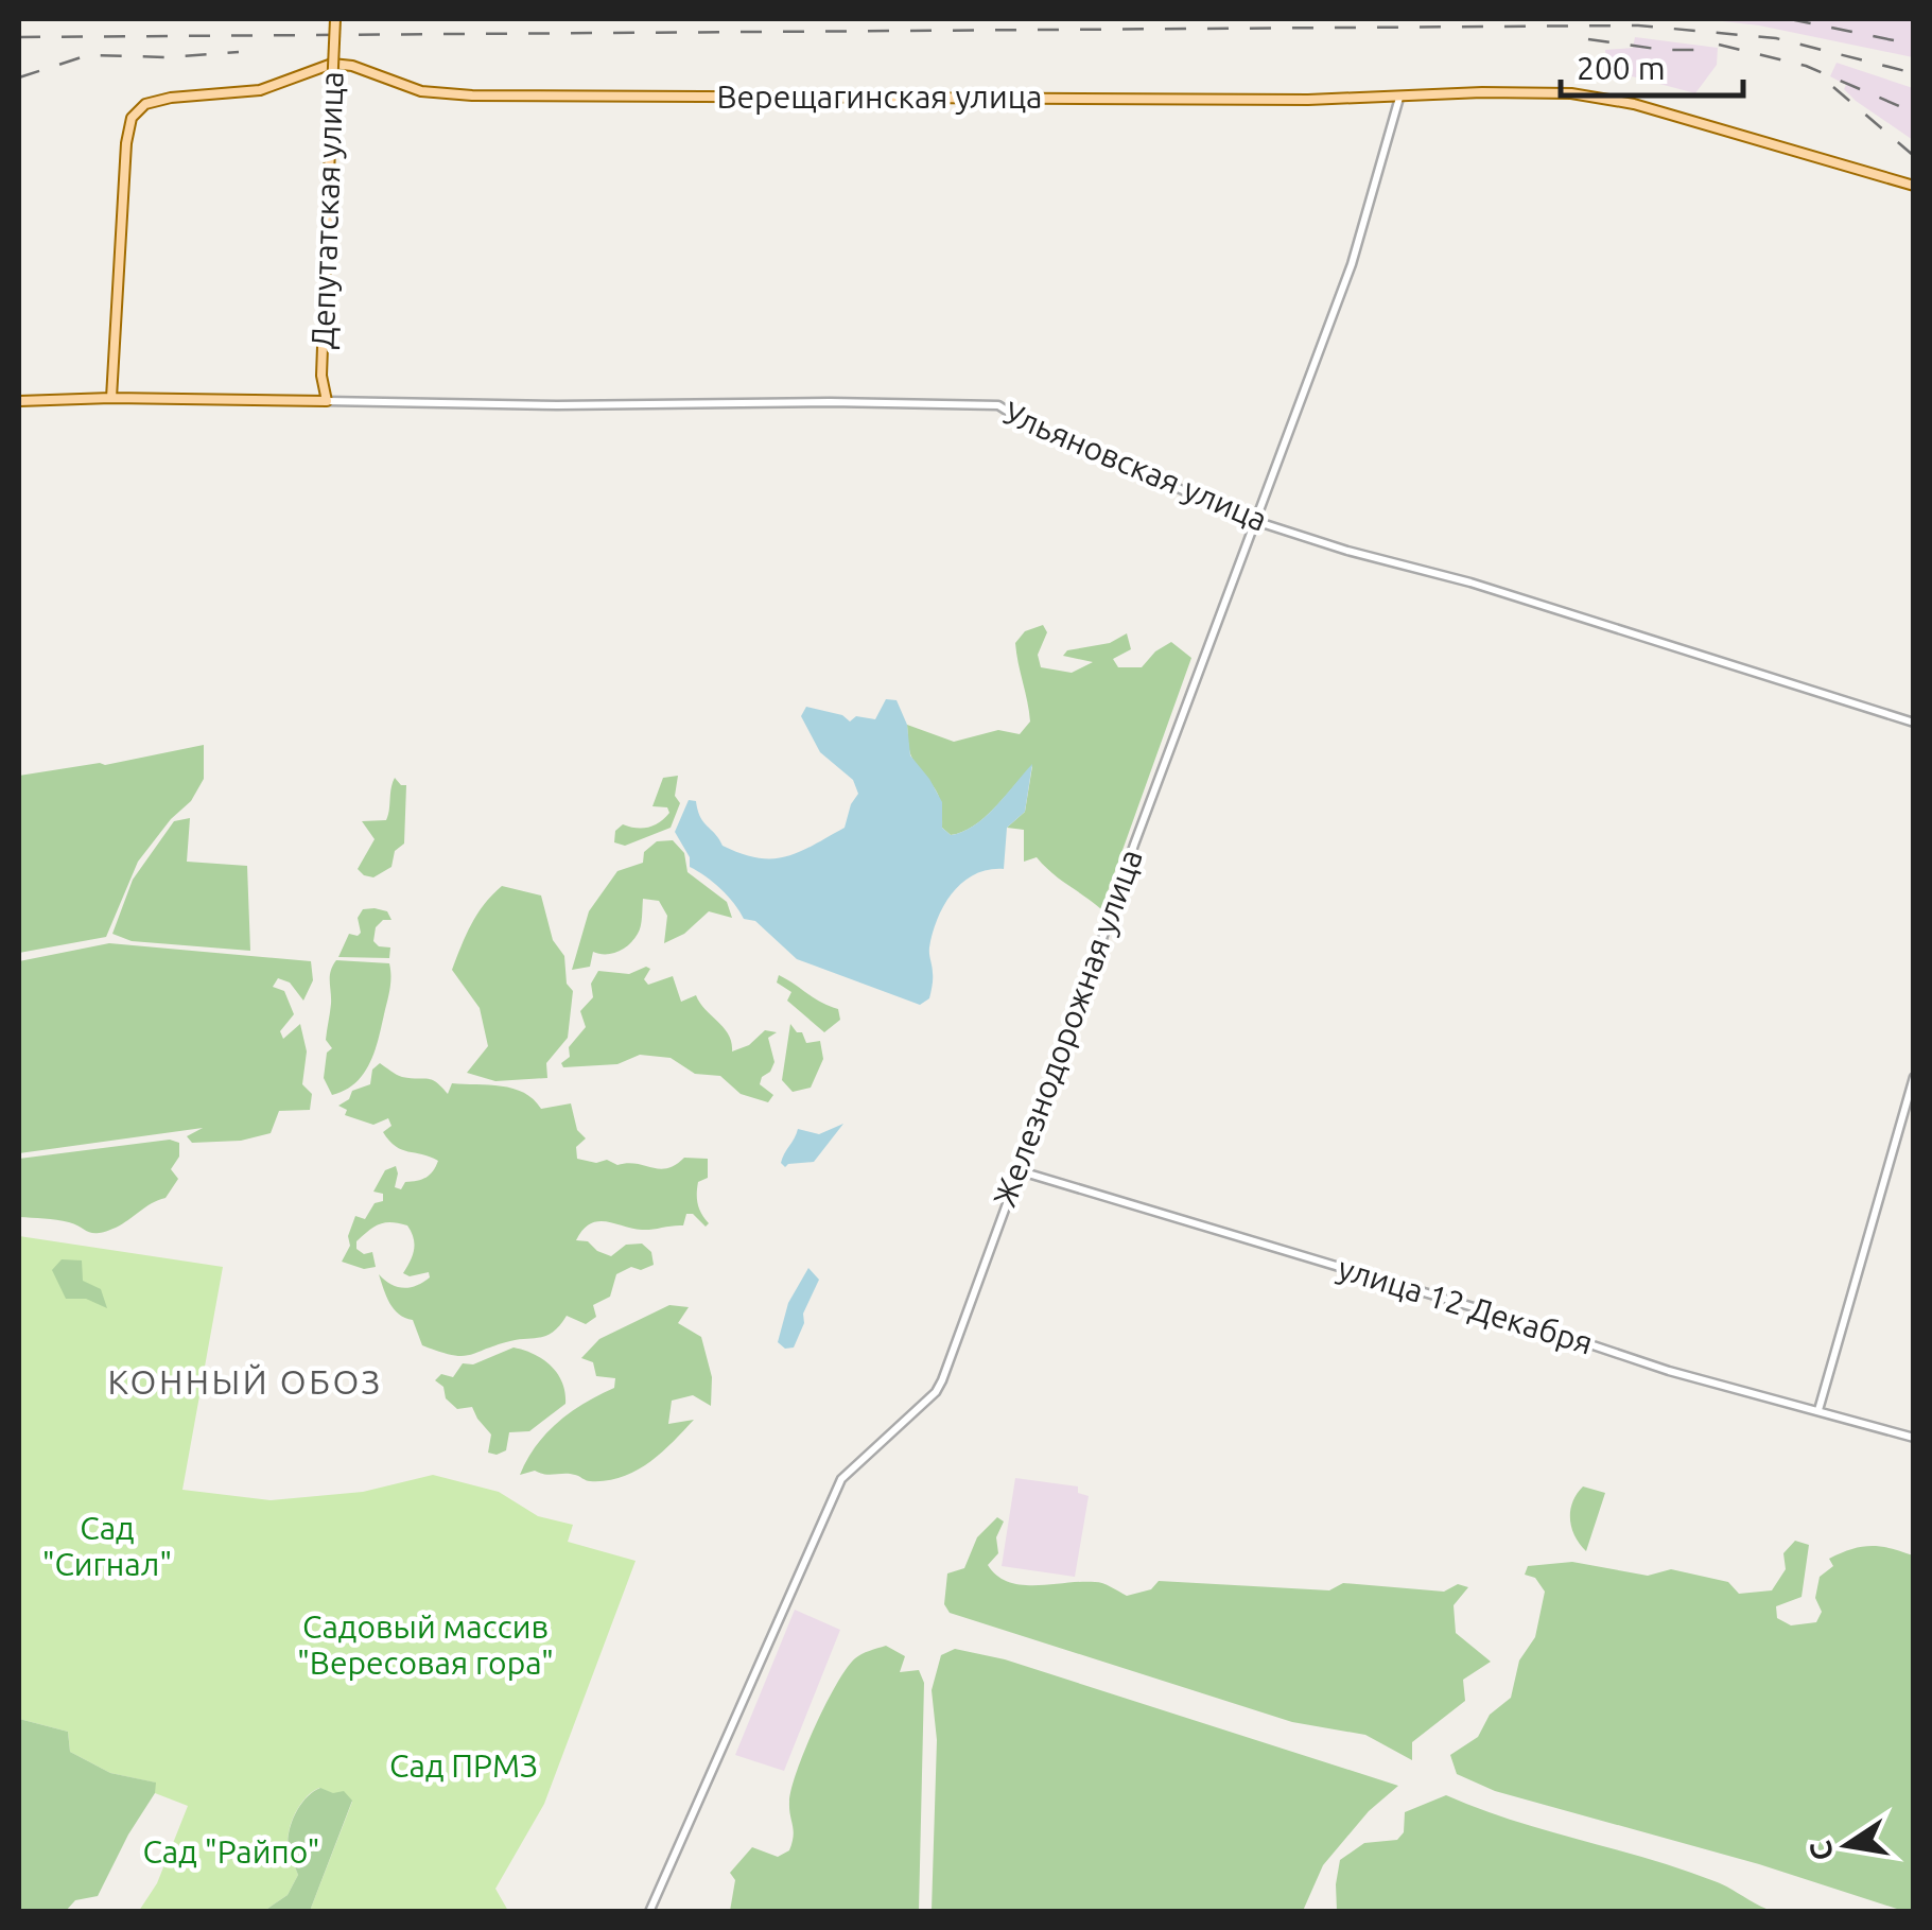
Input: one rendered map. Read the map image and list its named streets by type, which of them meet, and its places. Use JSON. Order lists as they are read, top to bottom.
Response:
{
  "streets": {
    "main road": ["Верещагинская улица", "Депутатская улица"],
    "street": ["Ульяновская улица", "Железнодорожная улица", "улица 12 Декабря"]
  },
  "crossings": [
    ["Верещагинская улица", "Железнодорожная улица"],
    ["Депутатская улица", "Ульяновская улица"],
    ["Ульяновская улица", "Железнодорожная улица"],
    ["Железнодорожная улица", "улица 12 Декабря"]
  ],
  "districts": ["КОННЫЙ ОБОЗ"],
  "parks": [
    "Сад \"Сигнал\"",
    "Садовый массив \"Вересовая гора\"",
    "Сад ПРМЗ",
    "Сад \"Райпо\""
  ],
  "scale_bar": "200 m",
  "north": "left"
}
